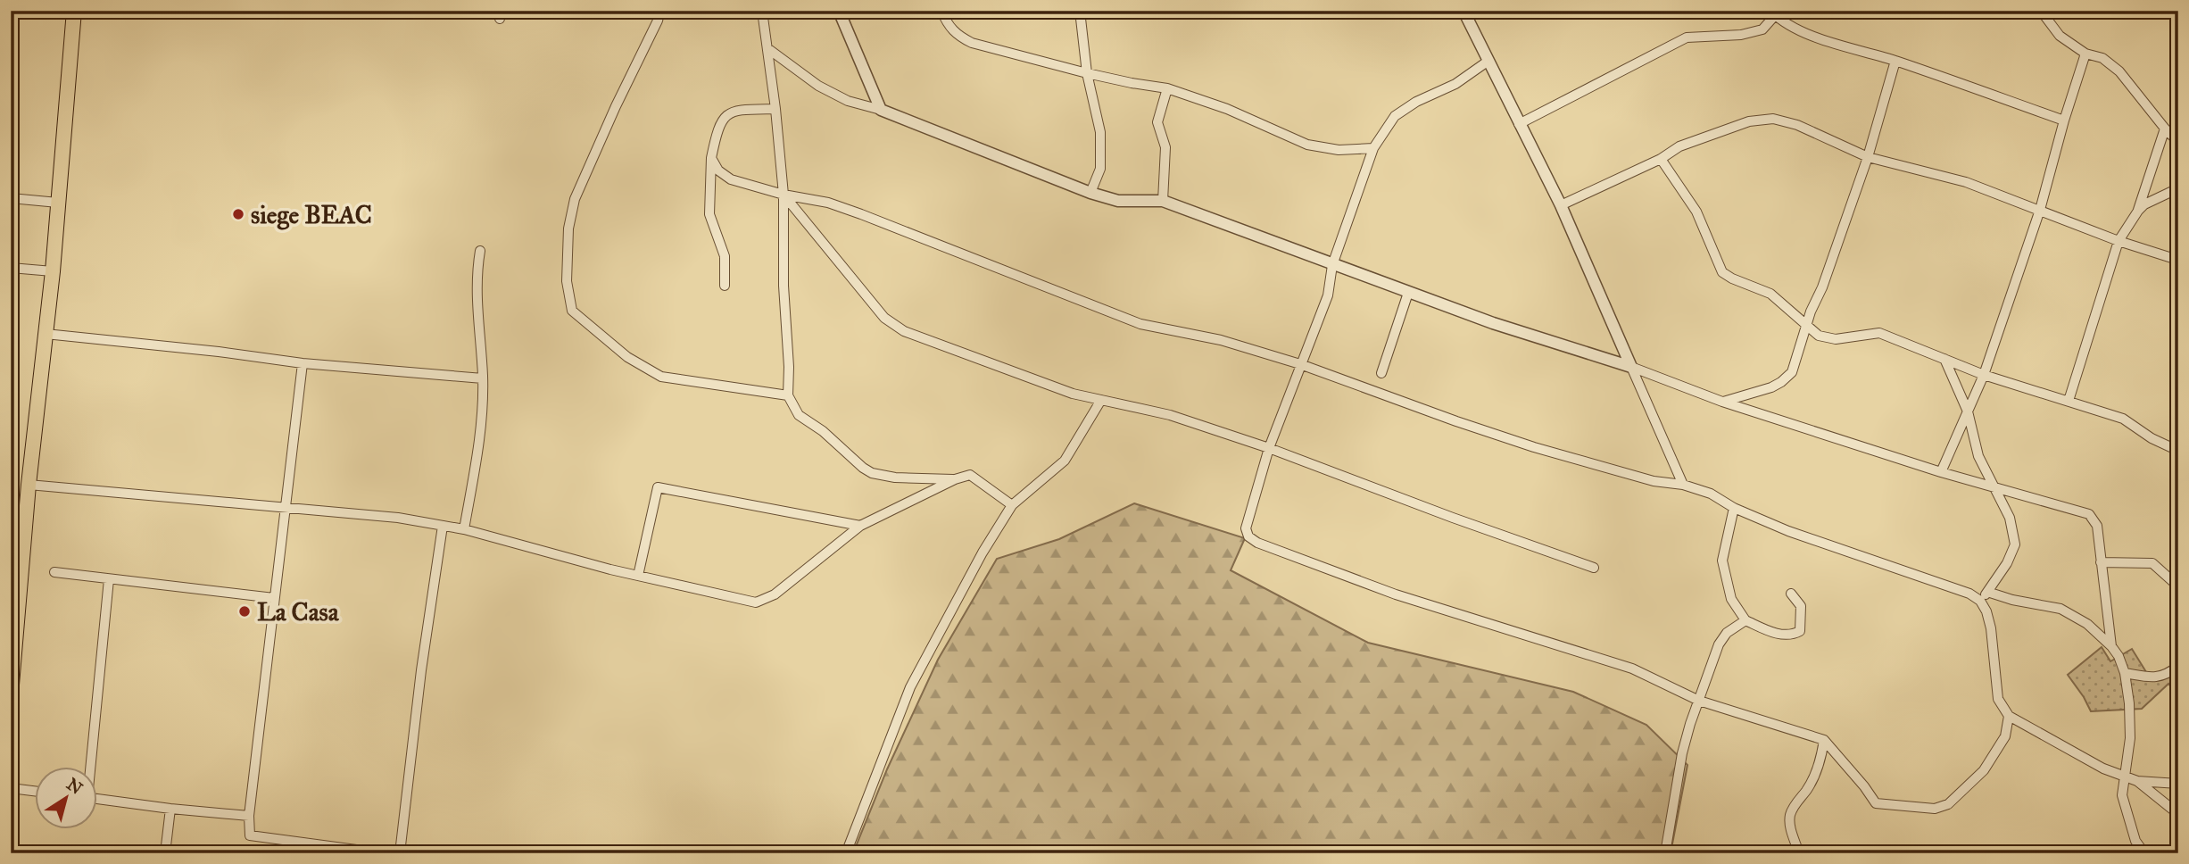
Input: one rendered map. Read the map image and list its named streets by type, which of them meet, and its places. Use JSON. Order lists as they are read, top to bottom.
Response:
{
  "places": ["siege BEAC", "La Casa"],
  "north": "top right"
}
